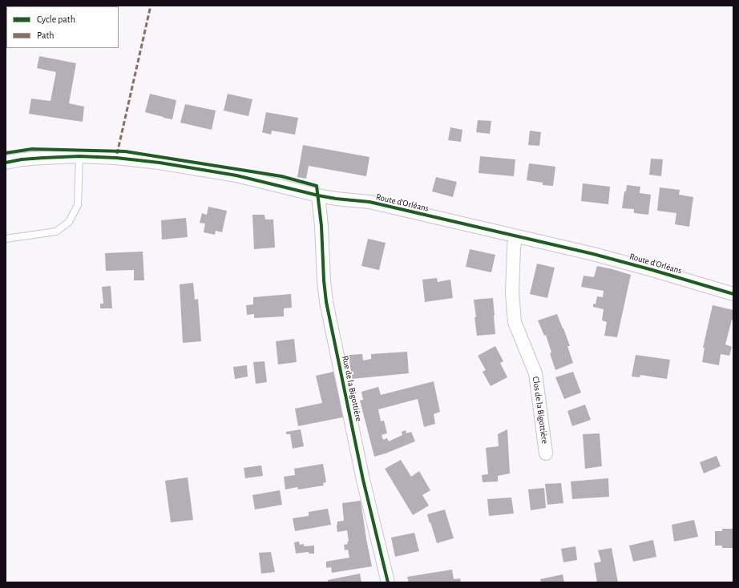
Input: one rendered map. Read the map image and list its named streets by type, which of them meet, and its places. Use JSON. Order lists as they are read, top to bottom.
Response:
{
  "streets": {
    "street": ["Route d'Orléans", "Rue de la Bigottière", "Clos de la Bigottière"]
  },
  "crossings": [
    ["Route d'Orléans", "Rue de la Bigottière"],
    ["Route d'Orléans", "Clos de la Bigottière"]
  ],
  "legend": ["Cycle path", "Path"]
}
